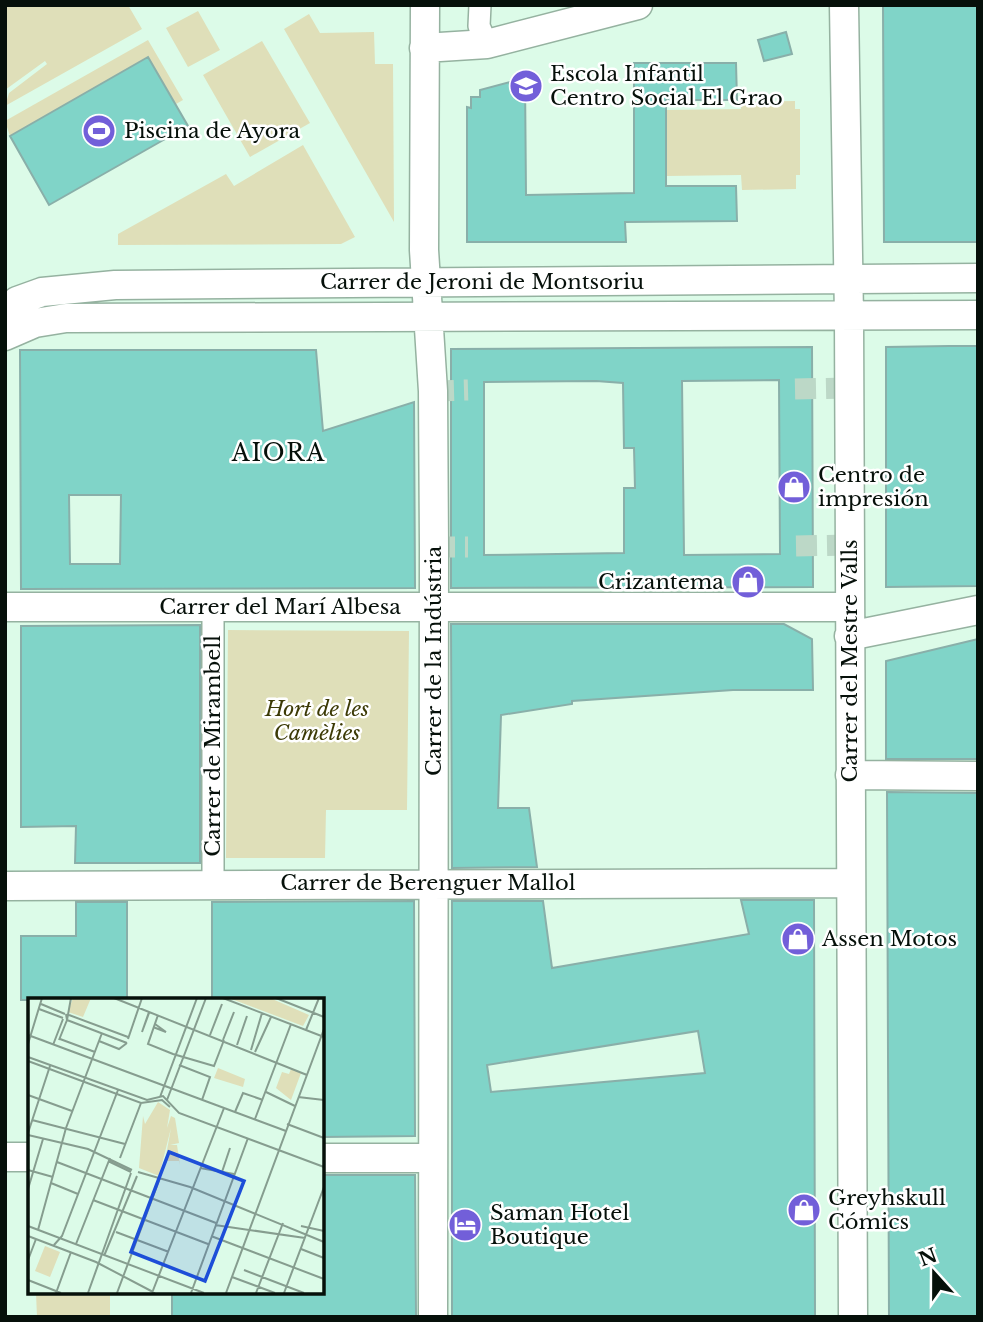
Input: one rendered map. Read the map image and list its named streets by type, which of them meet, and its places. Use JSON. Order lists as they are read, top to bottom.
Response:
{
  "streets": {
    "street": [
      "Carrer de Jeroni de Montsoriu",
      "Carrer del Marí Albesa",
      "Carrer de la Indústria",
      "Carrer del Mestre Valls",
      "Carrer de Mirambell",
      "Carrer de Berenguer Mallol"
    ]
  },
  "crossings": [
    ["Carrer de Jeroni de Montsoriu", "Carrer de la Indústria"],
    ["Carrer de Jeroni de Montsoriu", "Carrer del Mestre Valls"],
    ["Carrer del Marí Albesa", "Carrer de la Indústria"],
    ["Carrer del Marí Albesa", "Carrer del Mestre Valls"],
    ["Carrer del Marí Albesa", "Carrer de Mirambell"],
    ["Carrer de la Indústria", "Carrer de Berenguer Mallol"],
    ["Carrer del Mestre Valls", "Carrer de Berenguer Mallol"],
    ["Carrer de Mirambell", "Carrer de Berenguer Mallol"]
  ],
  "districts": ["AIORA"],
  "parks": ["Hort de les Camèlies"],
  "places": {
    "school or university": ["Escola Infantil Centro Social El Grao"],
    "sports": ["Piscina de Ayora"],
    "shop": [
      "Centro de impresión",
      "Crizantema",
      "Assen Motos",
      "Greyhskull Cómics"
    ],
    "hotel": ["Saman Hotel Boutique"]
  },
  "north": "top"
}
